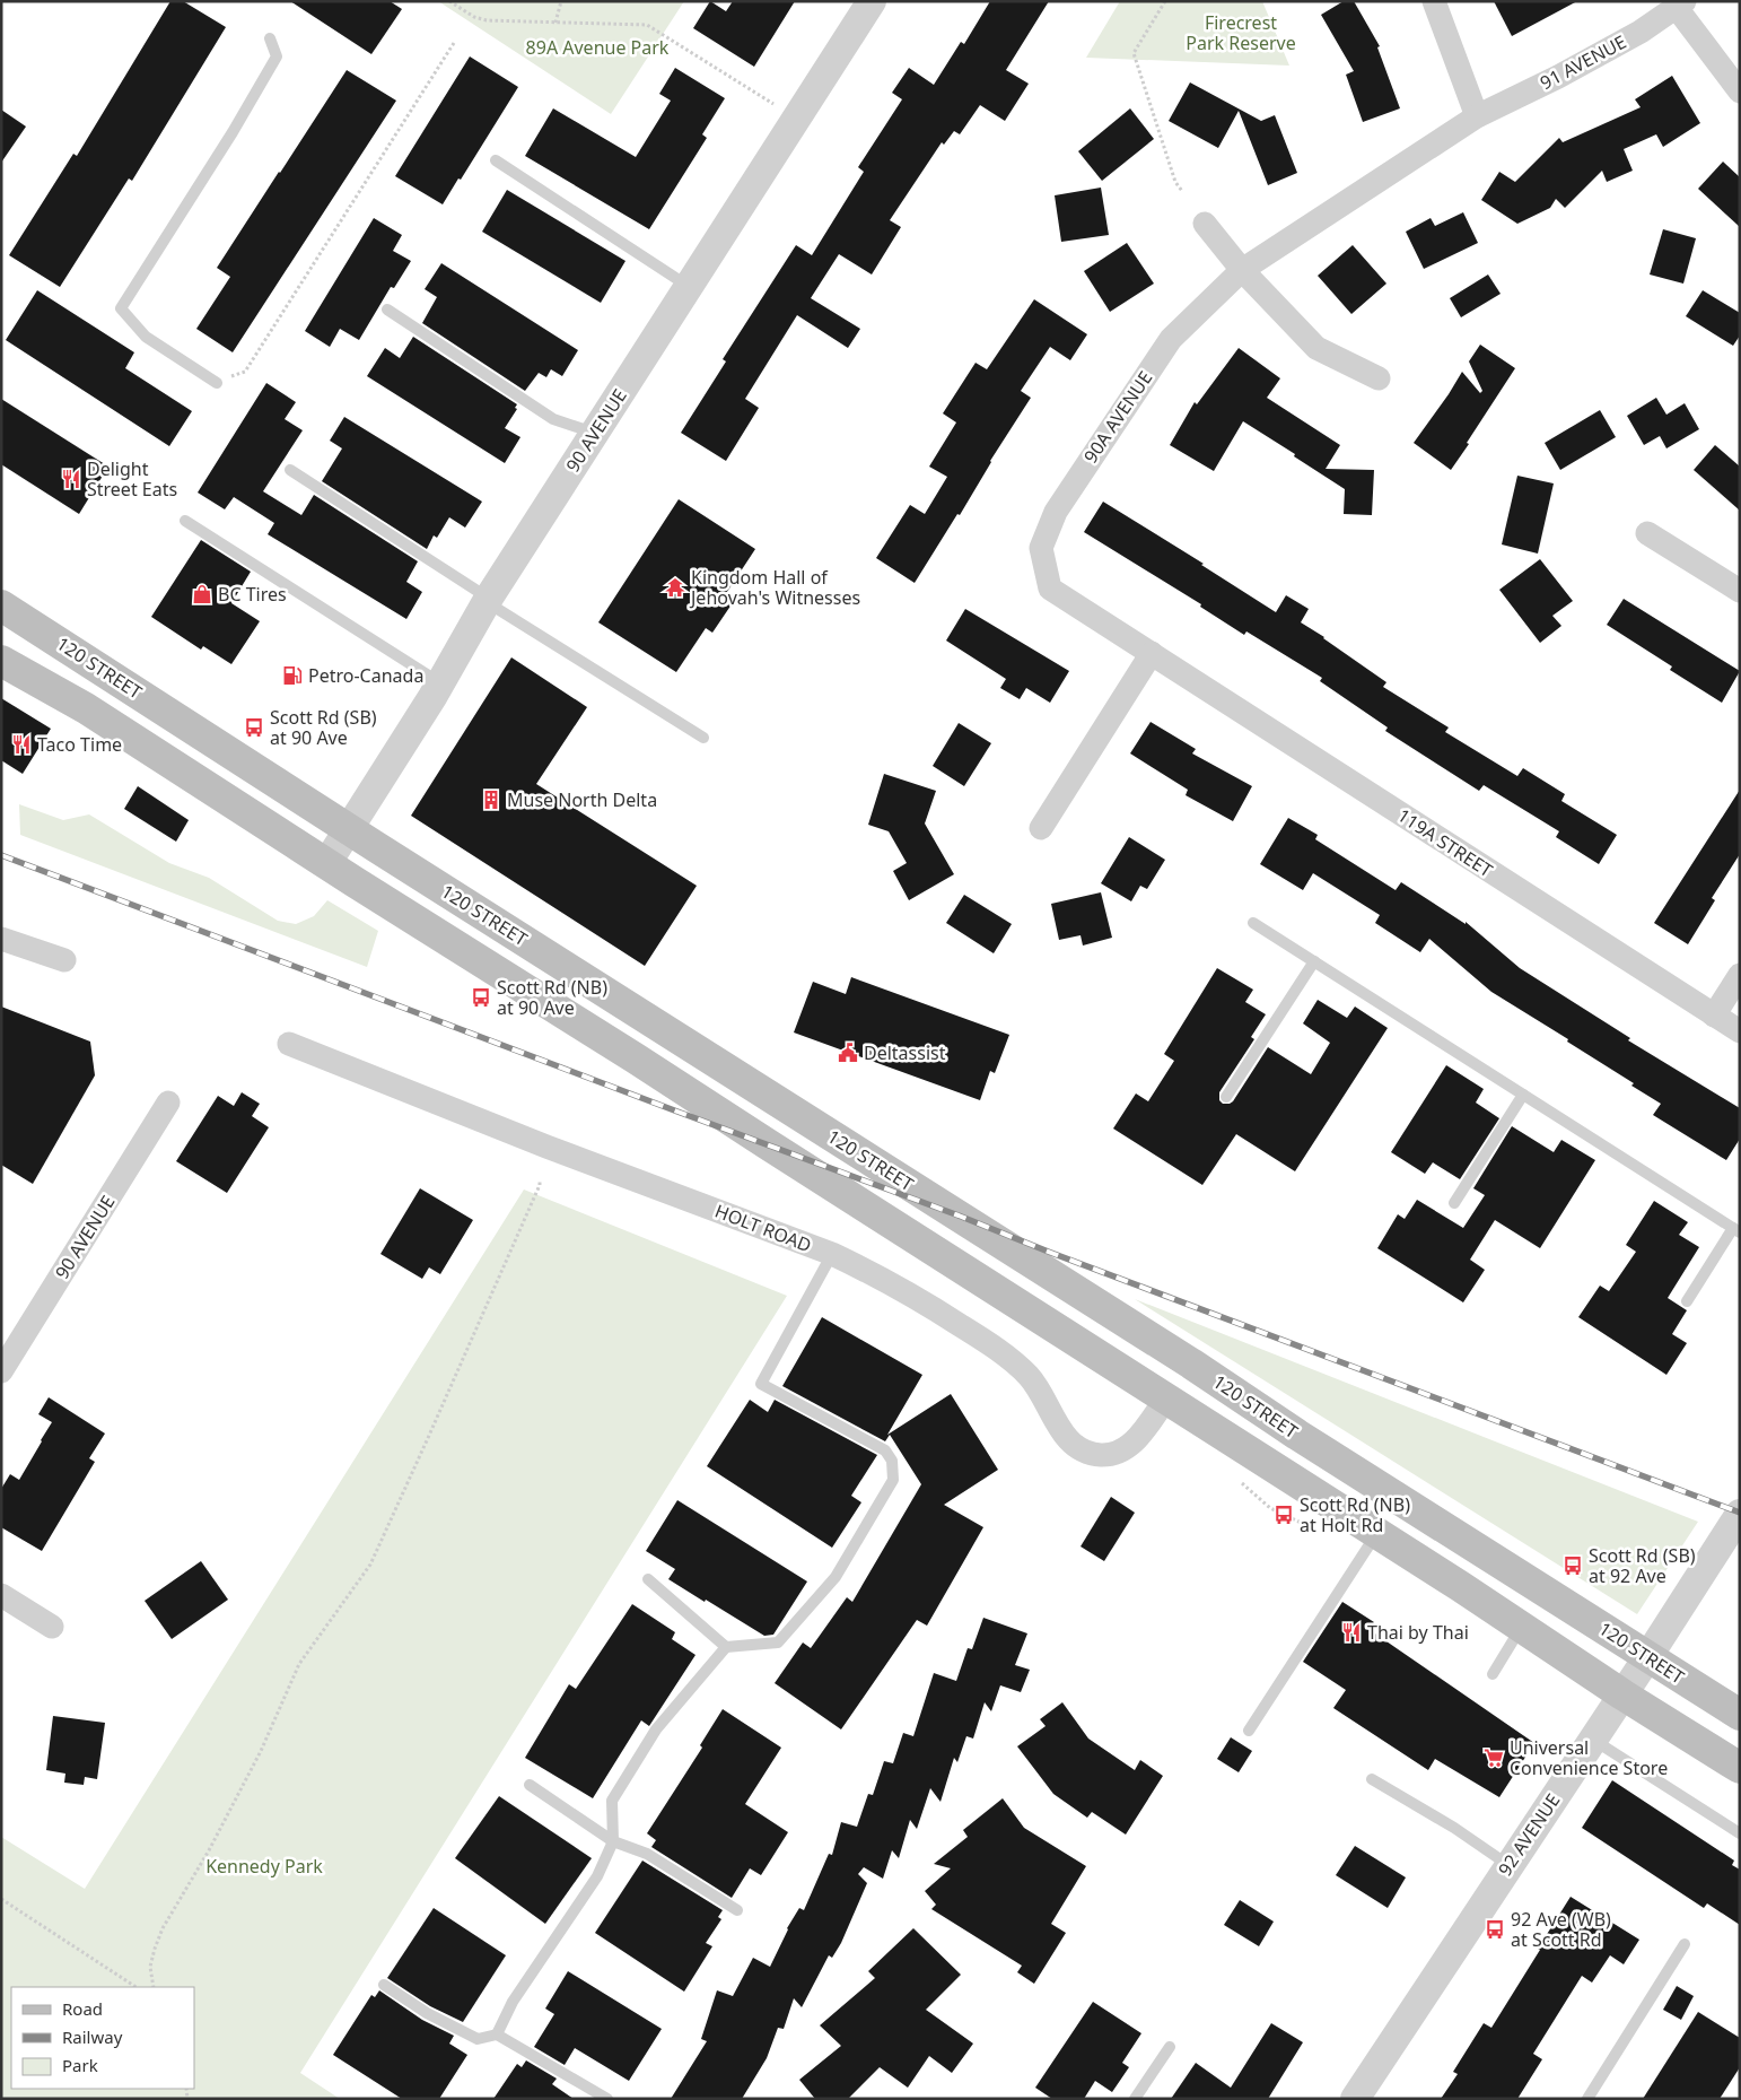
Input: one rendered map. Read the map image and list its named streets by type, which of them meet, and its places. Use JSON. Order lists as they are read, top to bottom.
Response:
{
  "streets": {
    "main road": ["120 STREET"],
    "street": [
      "91 AVENUE",
      "90A AVENUE",
      "90 AVENUE",
      "119A STREET",
      "HOLT ROAD",
      "92 AVENUE"
    ]
  },
  "crossings": [
    ["91 AVENUE", "90A AVENUE"],
    ["90A AVENUE", "119A STREET"],
    ["90 AVENUE", "120 STREET"],
    ["120 STREET", "92 AVENUE"]
  ],
  "parks": ["Firecrest Park Reserve", "89A Avenue Park", "Kennedy Park"],
  "places": {
    "restaurant": ["Delight Street Eats", "Taco Time", "Thai by Thai"],
    "temple": ["Kingdom Hall of Jehovah's Witnesses"],
    "shop": ["BC Tires"],
    "fuel station": ["Petro-Canada"],
    "bus stop": [
      "Scott Rd (SB) at 90 Ave",
      "Scott Rd (NB) at 90 Ave",
      "Scott Rd (NB) at Holt Rd",
      "Scott Rd (SB) at 92 Ave",
      "92 Ave (WB) at Scott Rd"
    ],
    "building": ["Muse North Delta"],
    "public building": ["Deltassist"],
    "supermarket": ["Universal Convenience Store"]
  },
  "legend": ["Road", "Railway", "Park"]
}
